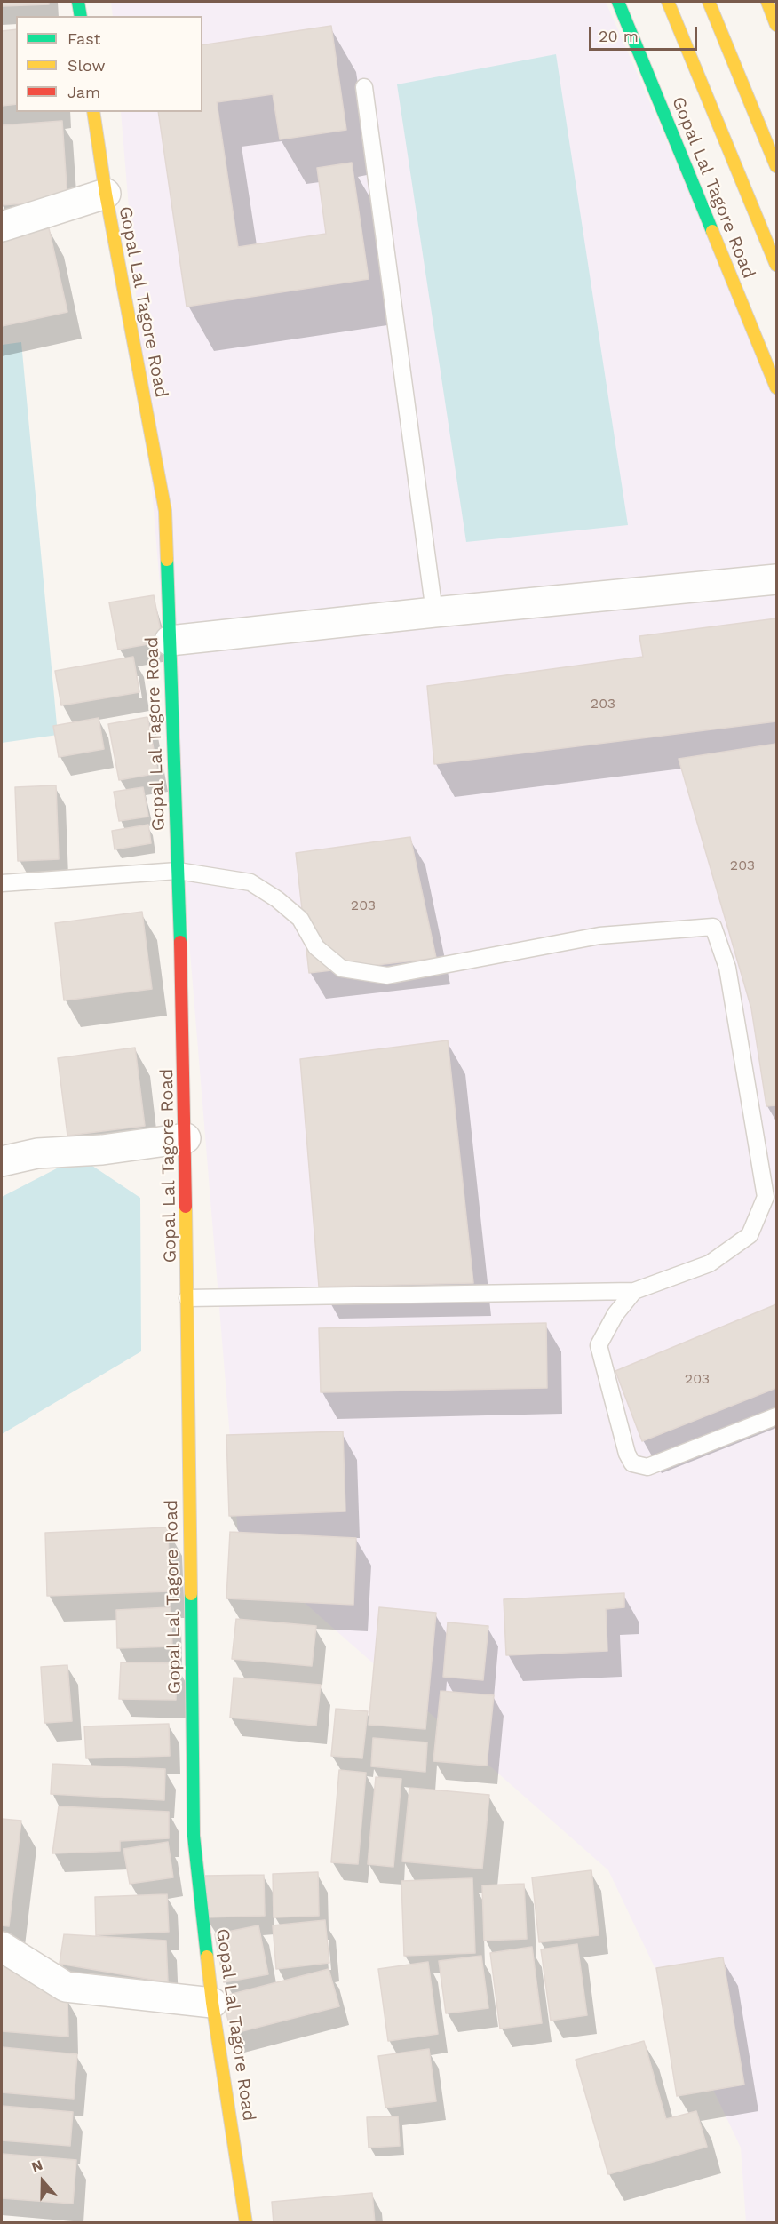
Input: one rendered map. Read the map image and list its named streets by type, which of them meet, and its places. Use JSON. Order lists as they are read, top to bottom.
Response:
{
  "streets": {
    "street": ["Gopal Lal Tagore Road"]
  },
  "house_numbers": [
    "203",
    "203",
    "203",
    "203"
  ],
  "legend": ["Fast", "Slow", "Jam"],
  "scale_bar": "20 m",
  "north": "top"
}
